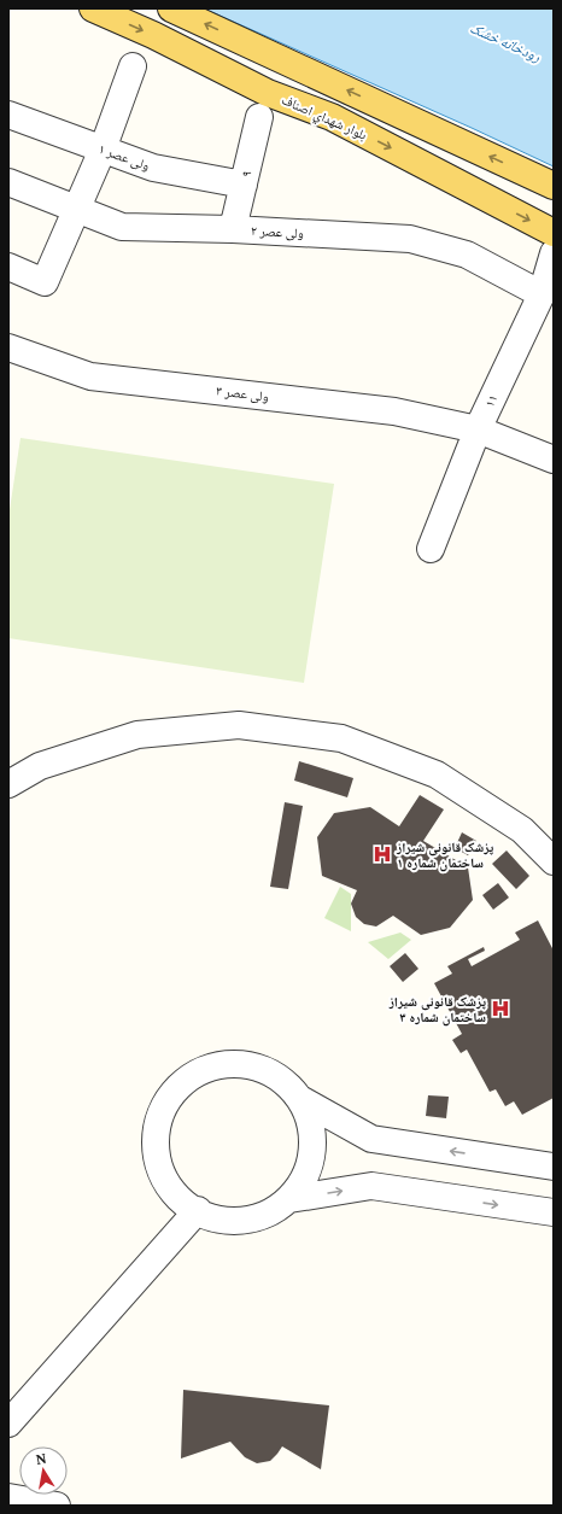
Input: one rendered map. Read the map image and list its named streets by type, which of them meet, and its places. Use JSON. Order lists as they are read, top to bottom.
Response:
{
  "streets": {
    "main road": ["بلوار شهداي اصناف"],
    "street": [
      "ولی عصر ۱",
      "۹",
      "ولی عصر ۲",
      "ولی عصر ۳",
      "۱۱"
    ]
  },
  "crossings": [
    ["ولی عصر ۱", "۹"],
    ["۹", "ولی عصر ۲"],
    ["ولی عصر ۲", "۱۱"],
    ["ولی عصر ۳", "۱۱"]
  ],
  "water": ["رودخانه خشک"],
  "places": {
    "hospital": ["پزشک قانونی شیراز ساختمان شماره ۱", "پزشک قانونی شیراز ساختمان شماره ٣"]
  },
  "north": "top"
}
